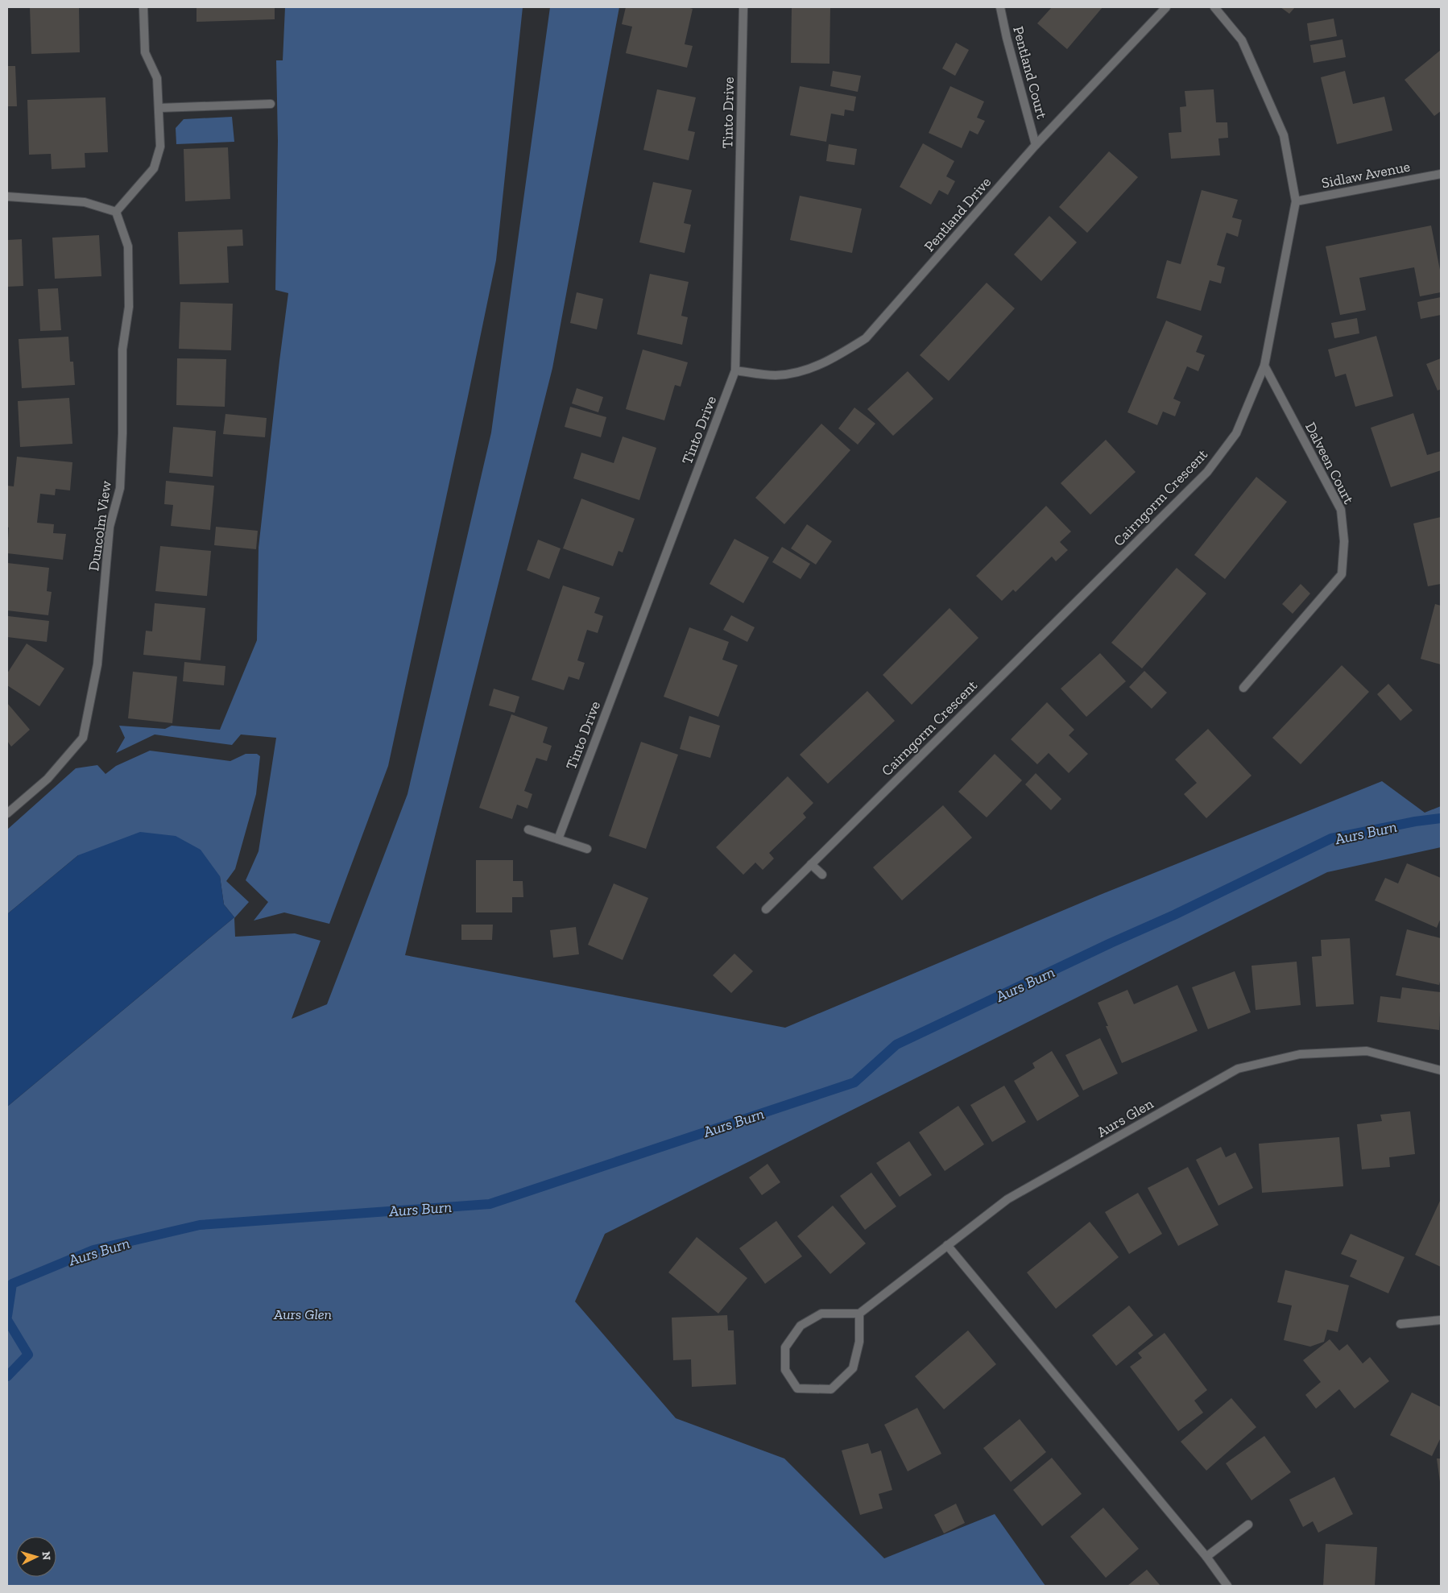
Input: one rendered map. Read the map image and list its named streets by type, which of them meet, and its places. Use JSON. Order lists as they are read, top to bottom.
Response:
{
  "streets": {
    "street": [
      "Pentland Court",
      "Tinto Drive",
      "Sidlaw Avenue",
      "Pentland Drive",
      "Dalveen Court",
      "Cairngorm Crescent",
      "Duncolm View",
      "Aurs Glen"
    ]
  },
  "crossings": [
    ["Pentland Court", "Pentland Drive"],
    ["Tinto Drive", "Pentland Drive"],
    ["Sidlaw Avenue", "Cairngorm Crescent"],
    ["Dalveen Court", "Cairngorm Crescent"]
  ],
  "water": ["Aurs Burn"],
  "parks": ["Aurs Glen"],
  "north": "right"
}
